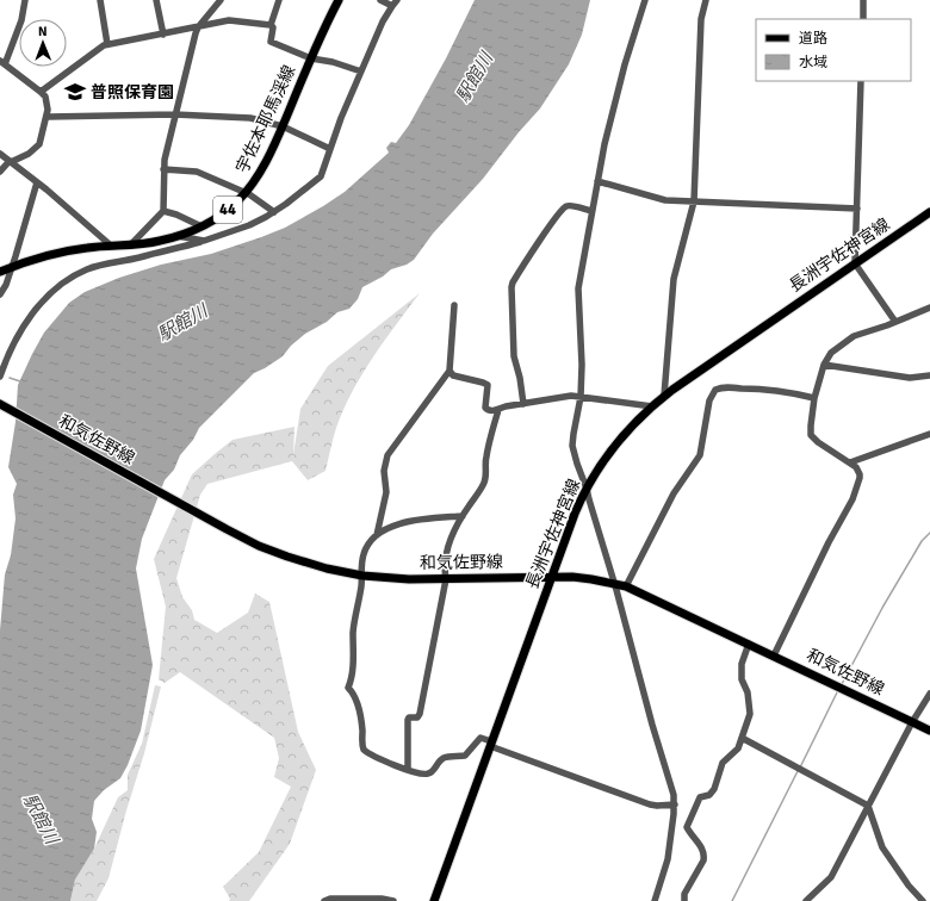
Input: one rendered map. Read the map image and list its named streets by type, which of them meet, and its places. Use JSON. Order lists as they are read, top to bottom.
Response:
{
  "streets": {
    "main road": [
      "宇佐本耶馬渓線",
      "44",
      "長洲宇佐神宮線",
      "和気佐野線"
    ]
  },
  "crossings": [
    ["長洲宇佐神宮線", "和気佐野線"]
  ],
  "water": ["駅館川"],
  "places": {
    "school or university": ["普照保育園"]
  },
  "legend": ["道路", "水域"],
  "north": "top"
}
